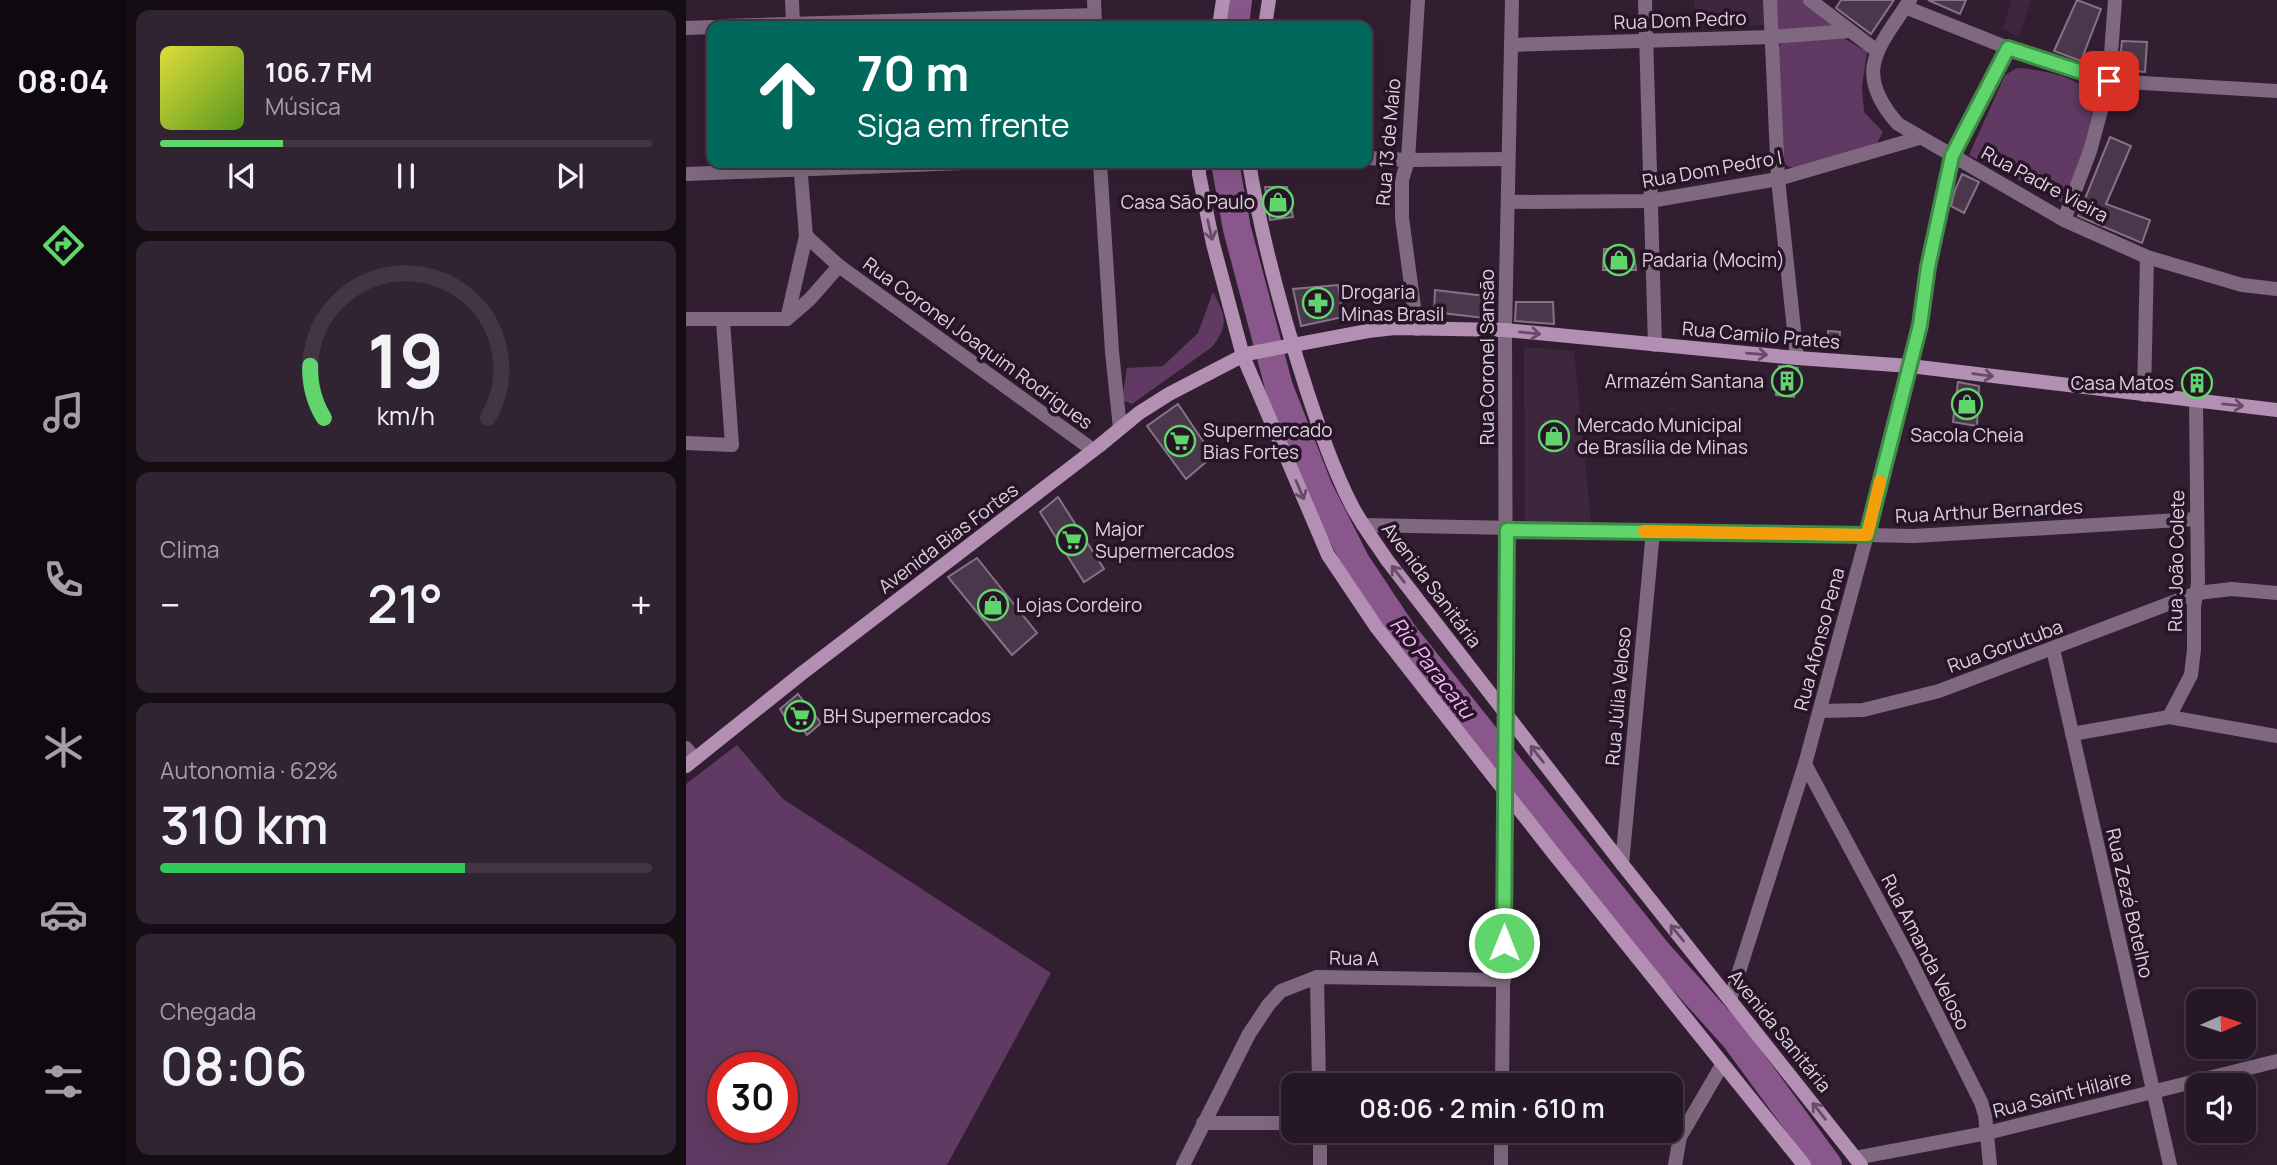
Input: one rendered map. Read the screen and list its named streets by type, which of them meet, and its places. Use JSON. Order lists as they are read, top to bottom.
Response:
{
  "streets": {
    "street": [
      "Rua Dom Pedro",
      "Rua 13 de Maio",
      "Rua Dom Pedro I",
      "Rua Padre Vieira",
      "Rua Camilo Prates",
      "Rua Coronel Joaquim Rodrigues",
      "Rua Coronel Sansão",
      "Rua Arthur Bernardes",
      "Avenida Bias Fortes",
      "Rua João Colete",
      "Avenida Sanitária",
      "Rua Afonso Pena",
      "Rua Gorutuba",
      "Rua Júlia Veloso",
      "Rua Zezé Botelho",
      "Rua Amanda Veloso",
      "Rua A",
      "Rua Saint Hilaire"
    ]
  },
  "crossings": [
    ["Rua Dom Pedro", "Rua Coronel Sansão"],
    ["Rua 13 de Maio", "Rua Camilo Prates"],
    ["Rua Dom Pedro I", "Rua Padre Vieira"],
    ["Rua Dom Pedro I", "Rua Coronel Sansão"],
    ["Rua Padre Vieira", "Rua Afonso Pena"],
    ["Rua Camilo Prates", "Rua Coronel Sansão"],
    ["Rua Camilo Prates", "Avenida Bias Fortes"],
    ["Rua Camilo Prates", "Rua João Colete"],
    ["Rua Camilo Prates", "Avenida Sanitária"],
    ["Rua Camilo Prates", "Rua Afonso Pena"],
    ["Rua Coronel Joaquim Rodrigues", "Avenida Bias Fortes"],
    ["Rua Coronel Sansão", "Rua Arthur Bernardes"],
    ["Rua Coronel Sansão", "Avenida Sanitária"],
    ["Rua Coronel Sansão", "Rua A"],
    ["Rua Arthur Bernardes", "Rua João Colete"],
    ["Rua Arthur Bernardes", "Avenida Sanitária"],
    ["Rua Arthur Bernardes", "Rua Afonso Pena"],
    ["Rua Arthur Bernardes", "Rua Júlia Veloso"],
    ["Rua João Colete", "Rua Gorutuba"],
    ["Avenida Sanitária", "Rua Afonso Pena"],
    ["Avenida Sanitária", "Rua Júlia Veloso"],
    ["Avenida Sanitária", "Rua Saint Hilaire"],
    ["Rua Afonso Pena", "Rua Gorutuba"],
    ["Rua Afonso Pena", "Rua Amanda Veloso"],
    ["Rua Gorutuba", "Rua Zezé Botelho"],
    ["Rua Zezé Botelho", "Rua Saint Hilaire"],
    ["Rua Amanda Veloso", "Rua Saint Hilaire"]
  ],
  "one_way": ["Rua Camilo Prates"],
  "water": ["Rio Paracatu"],
  "places": {
    "shop": [
      "Casa São Paulo",
      "Padaria (Mocim)",
      "Sacola Cheia",
      "Mercado Municipal de Brasília de Minas",
      "Lojas Cordeiro"
    ],
    "pharmacy": ["Drogaria Minas Brasil"],
    "building": ["Armazém Santana", "Casa Matos"],
    "supermarket": ["Supermercado Bias Fortes", "Major Supermercados", "BH Supermercados"]
  },
  "north": "right",
  "page": {
    "tabs": "08:04",
    "turn": ["70 m", "Siga em frente"],
    "song": ["106.7 FM", "Música"],
    "tile": [
      "Clima",
      ["Autonomia · 62%", "310 km"],
      ["Chegada", "08:06"]
    ],
    "heat": ["−", "21°", "+"],
    "limit": "30",
    "trip": "08:06 · 2 min · 610 m",
    "gauge": ["19", "km/h"]
  }
}
